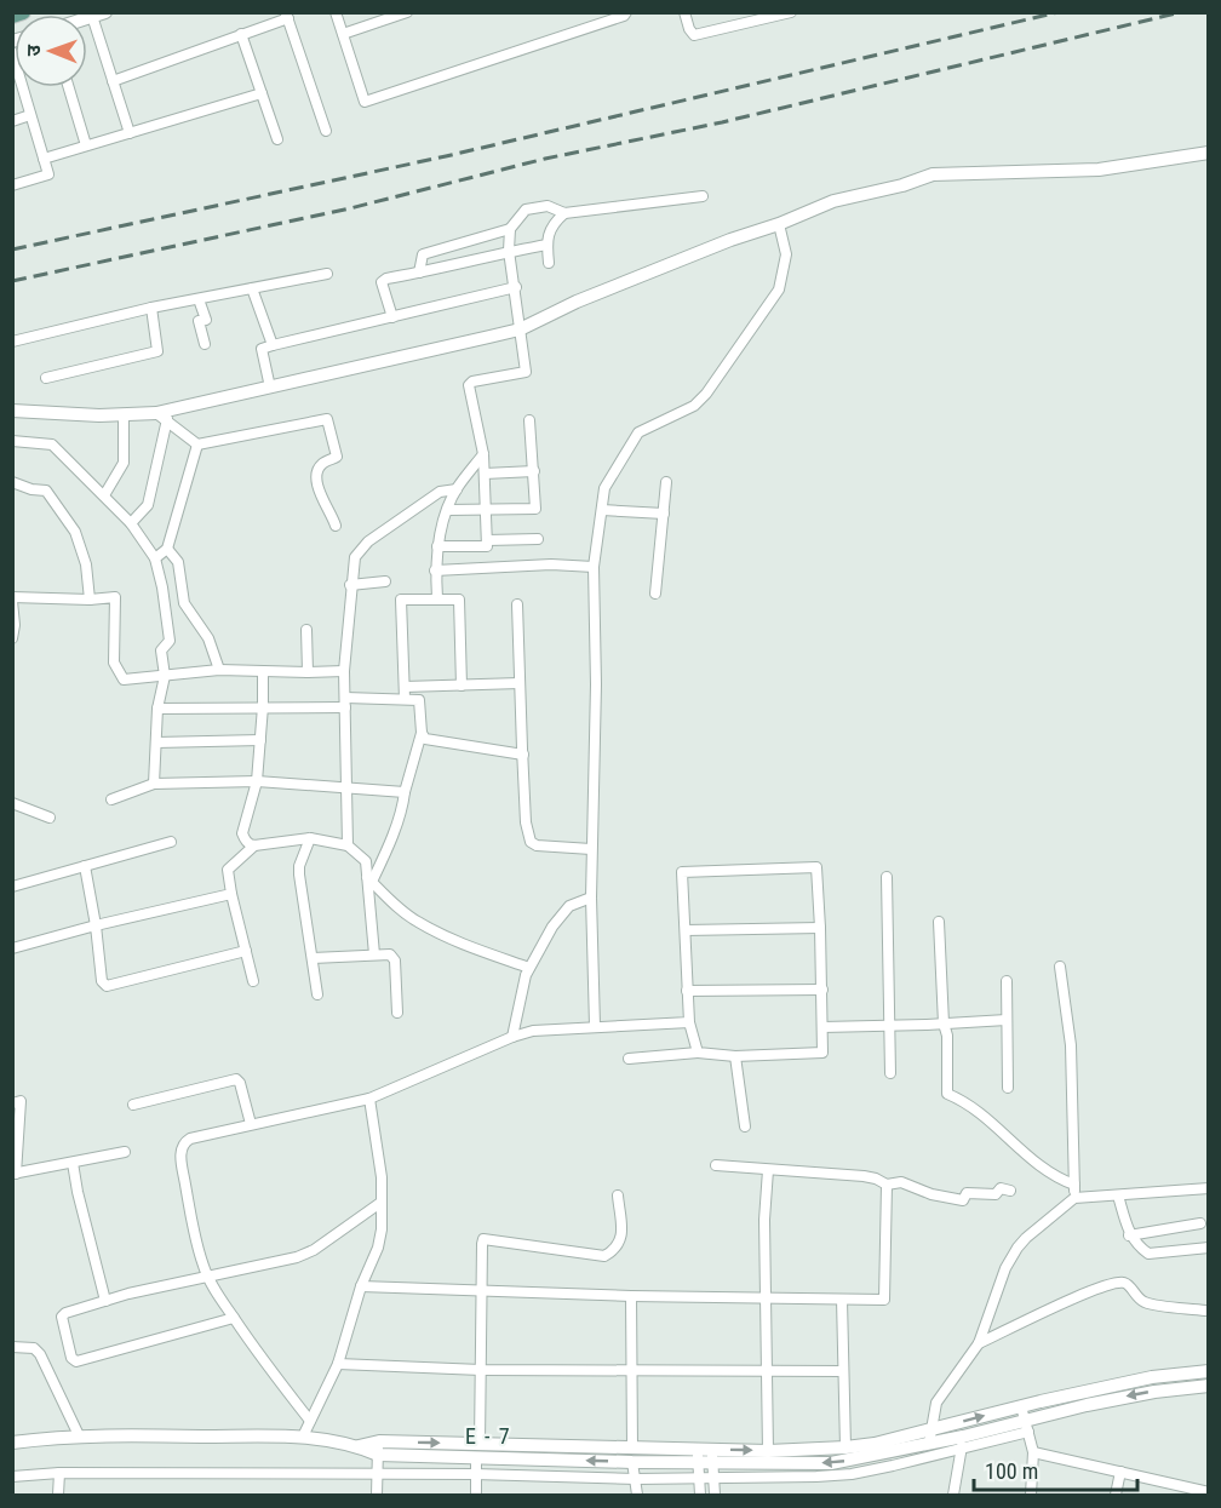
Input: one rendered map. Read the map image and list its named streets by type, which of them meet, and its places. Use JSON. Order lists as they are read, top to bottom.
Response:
{
  "districts": ["E - 7"],
  "scale_bar": "100 m",
  "north": "left"
}
